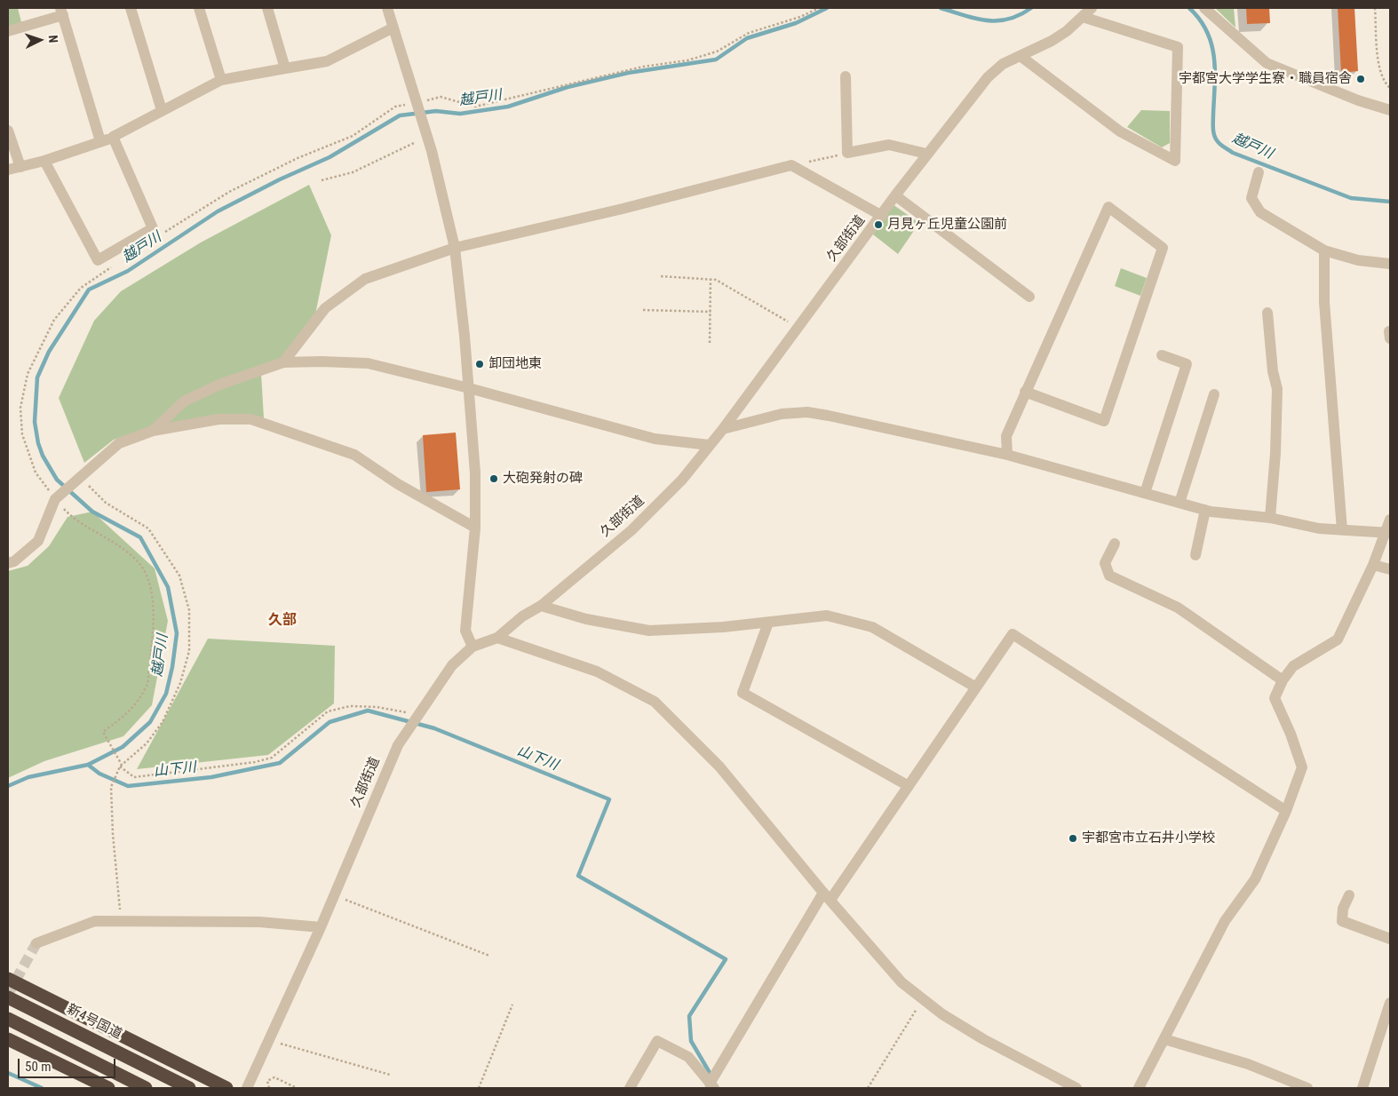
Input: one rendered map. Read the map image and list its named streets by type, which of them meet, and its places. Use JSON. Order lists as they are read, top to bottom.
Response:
{
  "streets": {
    "highway": ["新4号国道"],
    "street": ["久部街道"]
  },
  "districts": ["久部"],
  "water": ["越戸川", "山下川"],
  "places": [
    "宇都宮大学学生寮・職員宿舎",
    "月見ヶ丘児童公園前",
    "卸団地東",
    "大砲発射の碑",
    "宇都宮市立石井小学校"
  ],
  "scale_bar": "50 m",
  "north": "right"
}
